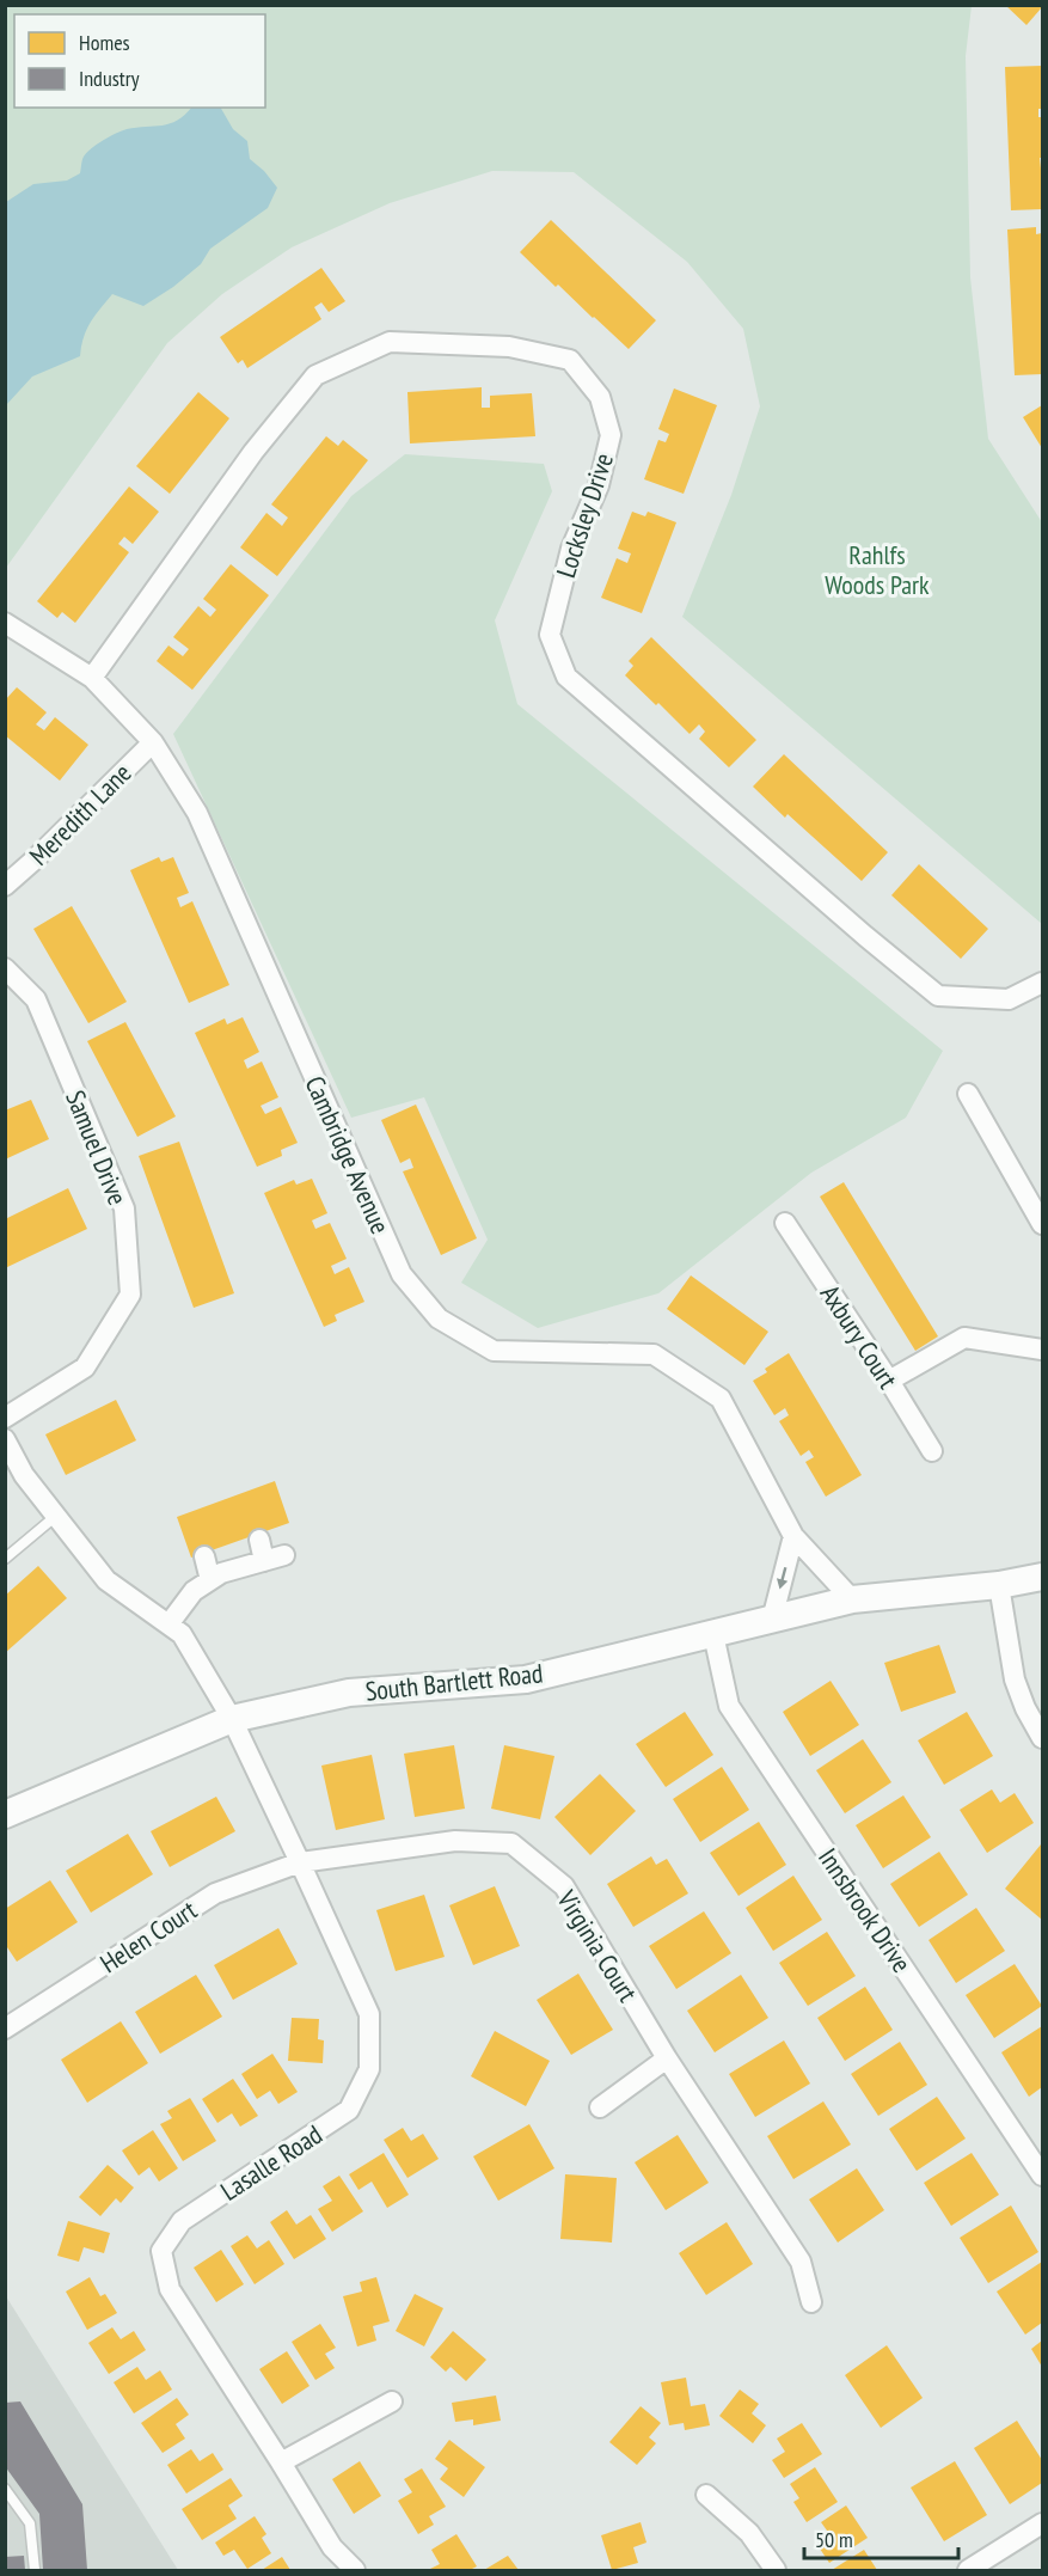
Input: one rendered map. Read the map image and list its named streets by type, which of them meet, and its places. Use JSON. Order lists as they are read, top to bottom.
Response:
{
  "streets": {
    "main road": ["South Bartlett Road"],
    "street": [
      "Locksley Drive",
      "Meredith Lane",
      "Samuel Drive",
      "Cambridge Avenue",
      "Axbury Court",
      "Innsbrook Drive",
      "Helen Court",
      "Virginia Court",
      "Lasalle Road"
    ]
  },
  "crossings": [
    ["Locksley Drive", "Cambridge Avenue"],
    ["Meredith Lane", "Cambridge Avenue"],
    ["Cambridge Avenue", "South Bartlett Road"],
    ["South Bartlett Road", "Innsbrook Drive"],
    ["South Bartlett Road", "Lasalle Road"],
    ["Helen Court", "Virginia Court"],
    ["Helen Court", "Lasalle Road"],
    ["Virginia Court", "Lasalle Road"]
  ],
  "parks": ["Rahlfs Woods Park"],
  "legend": ["Homes", "Industry"],
  "scale_bar": "50 m"
}
